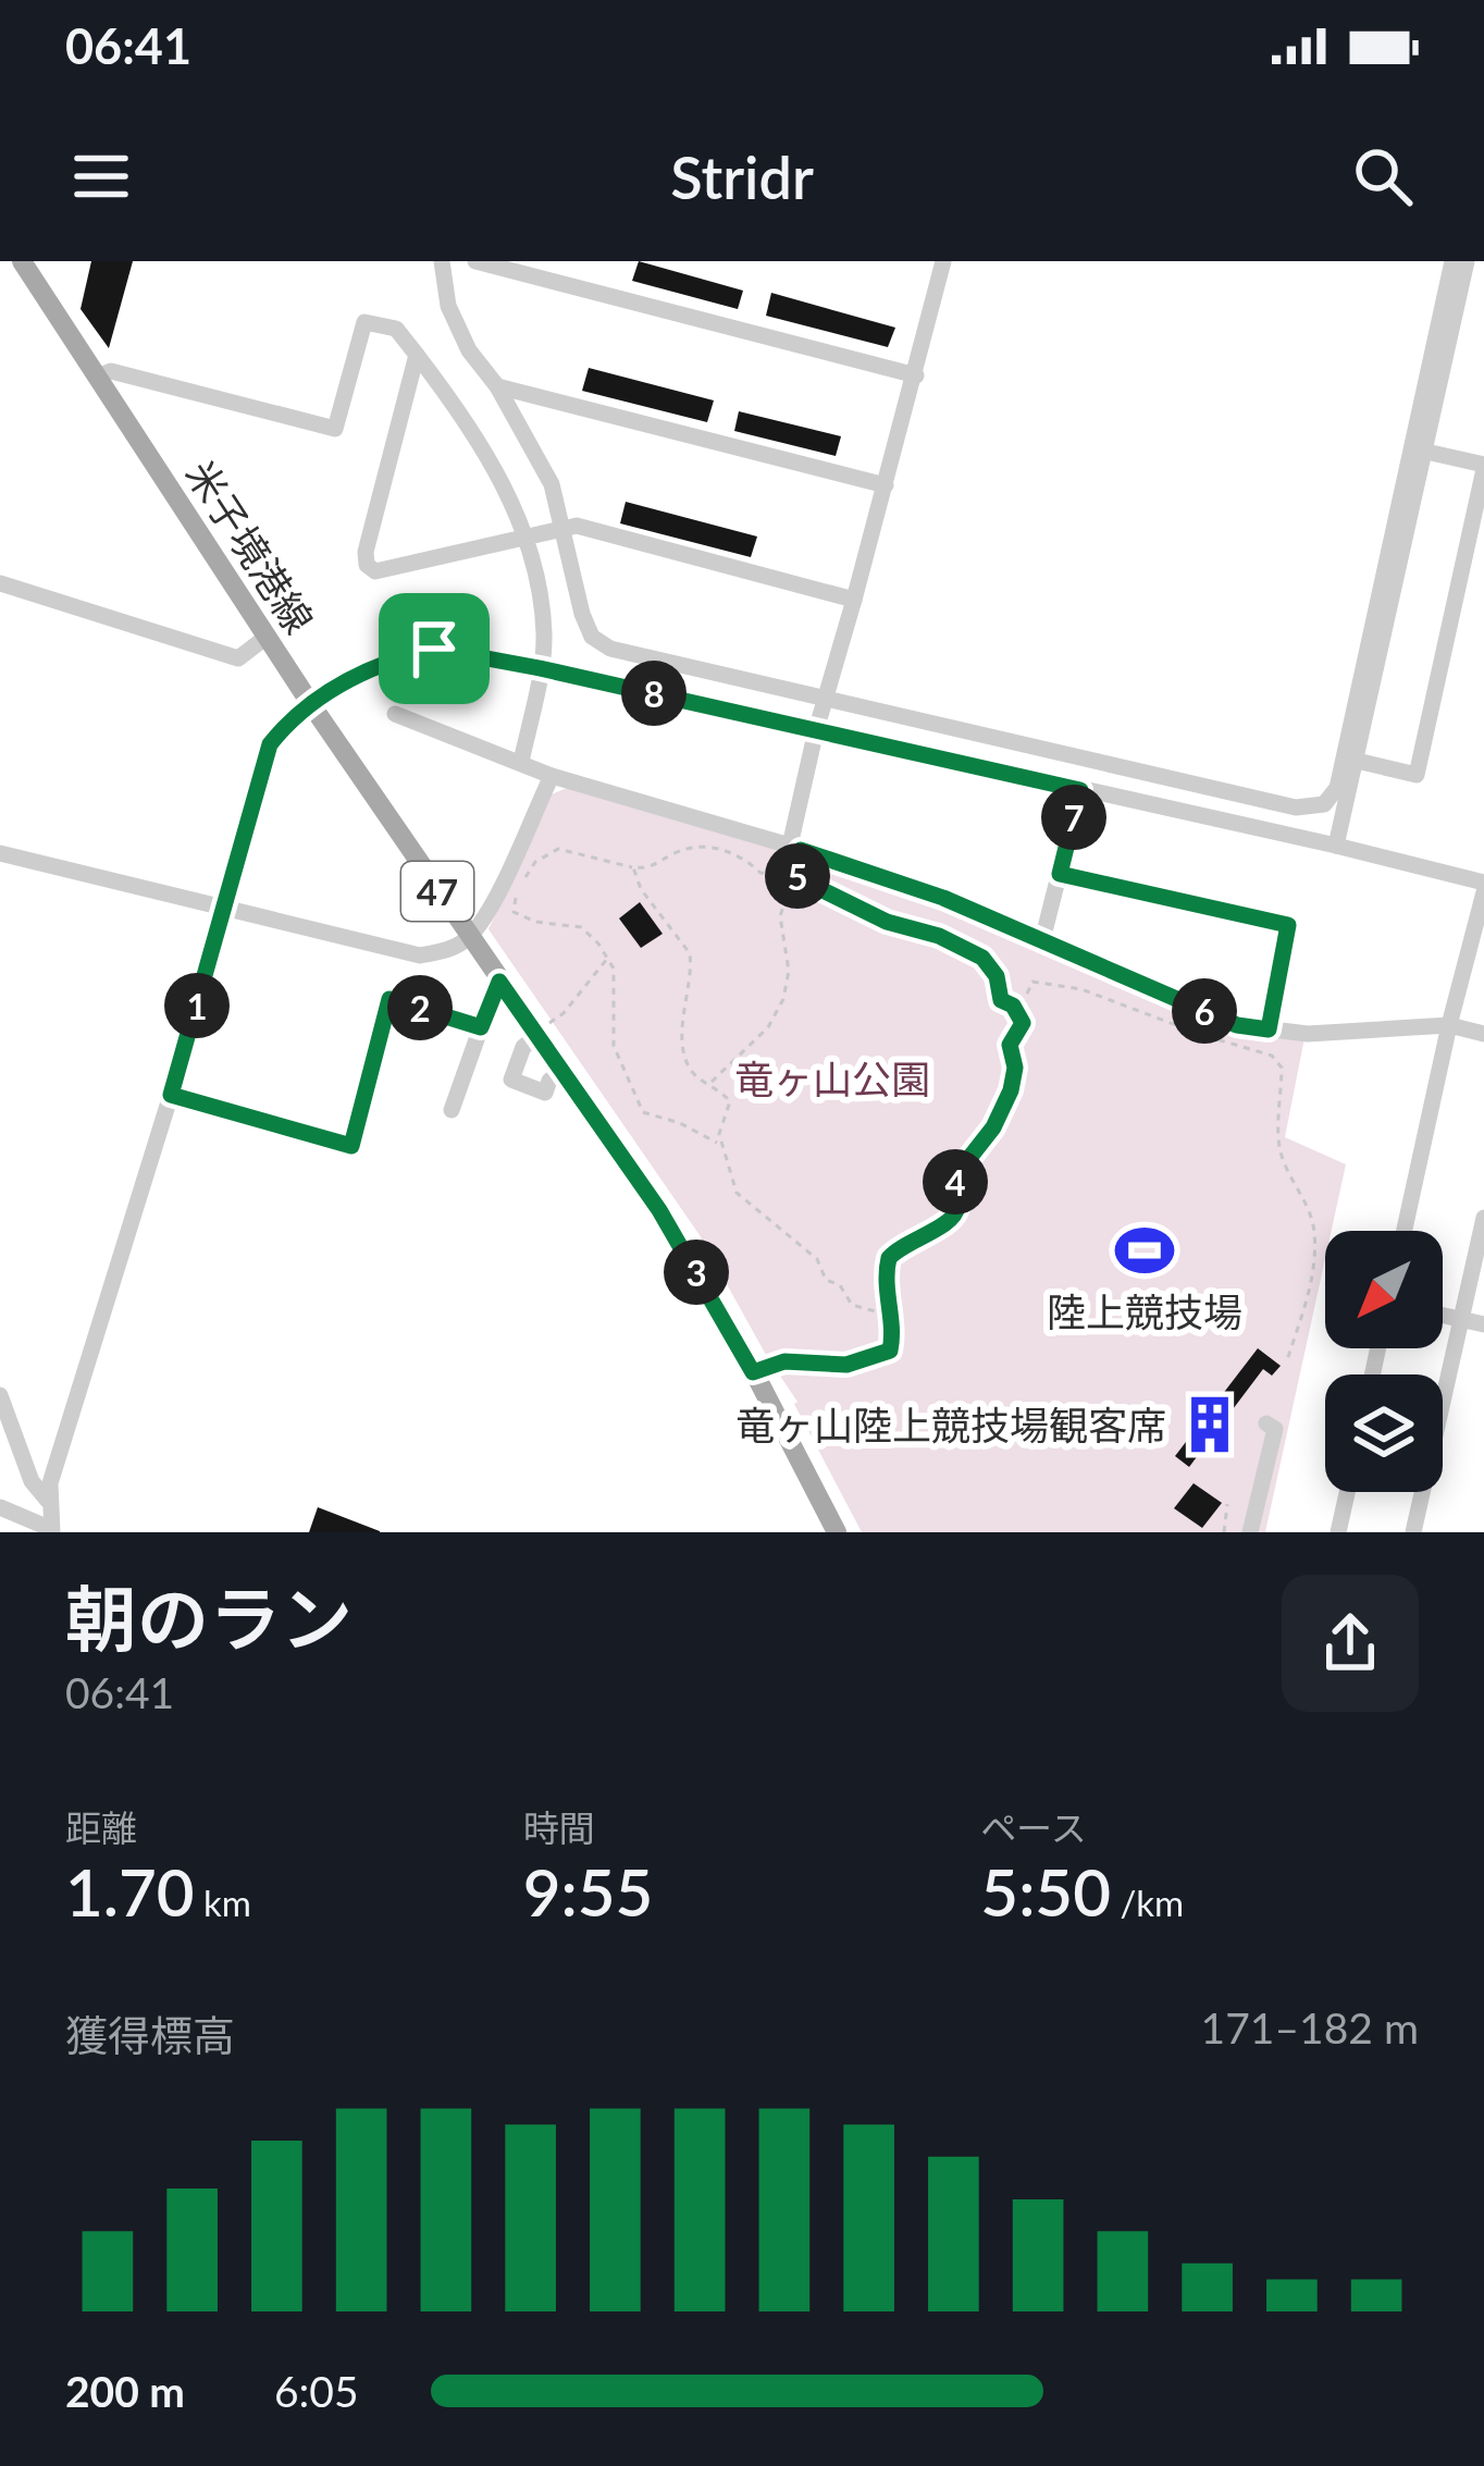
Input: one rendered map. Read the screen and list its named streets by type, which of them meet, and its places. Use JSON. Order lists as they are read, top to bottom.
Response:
{
  "streets": {
    "main road": ["米子境港線", "47"]
  },
  "parks": ["竜ヶ山公園"],
  "places": {
    "sports": ["陸上競技場"],
    "building": ["竜ヶ山陸上競技場観客席"]
  },
  "north": "bottom left",
  "page": {
    "status": "06:41",
    "header": "Stridr",
    "pins": [
      "8",
      "7",
      "5",
      "1",
      "2",
      "6",
      "4",
      "3"
    ],
    "heading": ["朝のラン", "06:41"],
    "stats": [
      ["距離", "1.70 km"],
      ["時間", "9:55"],
      ["ペース", "5:50 /km"]
    ],
    "chart": ["獲得標高", "171–182 m"],
    "list": [
      {
        "name": "200 m",
        "note": "6:05"
      }
    ]
  }
}
